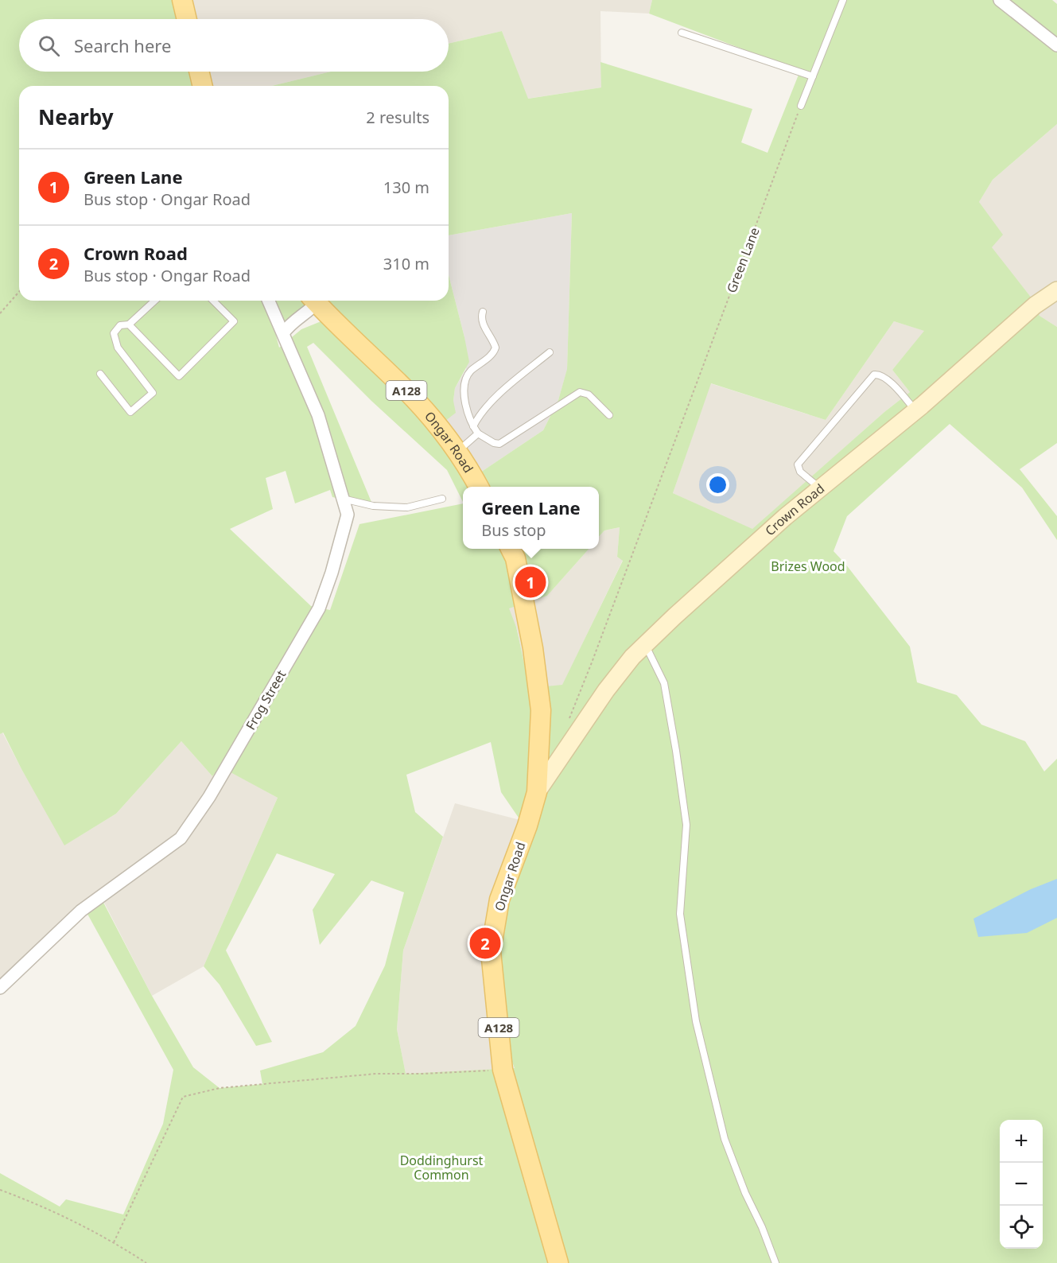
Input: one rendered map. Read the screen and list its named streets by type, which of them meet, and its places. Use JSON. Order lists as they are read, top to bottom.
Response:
{
  "streets": {
    "main road": ["A128", "Ongar Road"],
    "street": ["Crown Road", "Frog Street"],
    "path": ["Green Lane"]
  },
  "crossings": [
    ["Green Lane", "Crown Road"],
    ["Ongar Road", "Crown Road"]
  ],
  "parks": ["Brizes Wood", "Doddinghurst Common"],
  "page": {
    "search": "Search here",
    "heading": ["Nearby", "2 results"],
    "list": [
      {
        "mark": "1",
        "name": "Green Lane",
        "note": "Bus stop · Ongar Road",
        "value": "130 m"
      },
      {
        "mark": "2",
        "name": "Crown Road",
        "note": "Bus stop · Ongar Road",
        "value": "310 m"
      }
    ],
    "popup": ["Green Lane", "Bus stop"],
    "pins": ["1", "2"],
    "map_buttons": ["+", "−"]
  }
}
